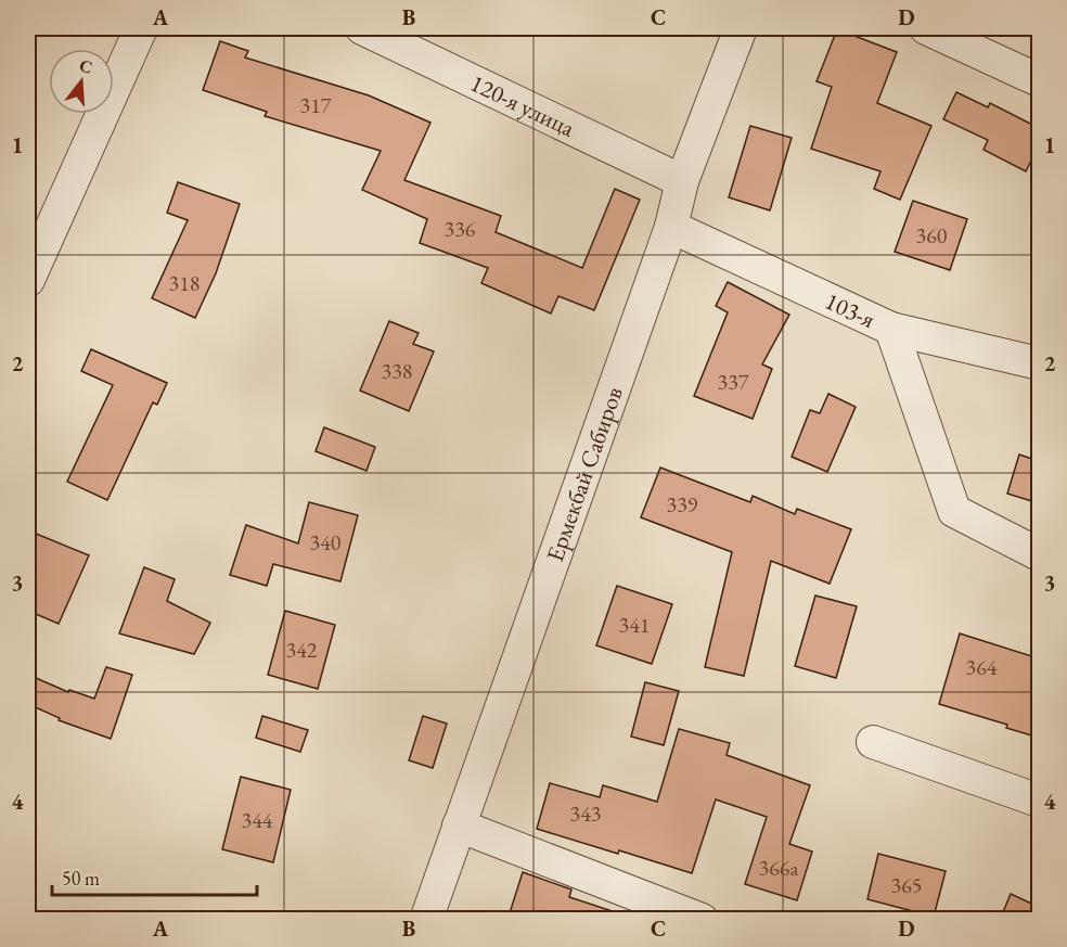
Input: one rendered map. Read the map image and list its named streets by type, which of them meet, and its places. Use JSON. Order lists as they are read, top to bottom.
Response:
{
  "streets": {
    "street": ["120-я улица", "103-я", "Ермекбай Сабиров"]
  },
  "crossings": [
    ["120-я улица", "Ермекбай Сабиров"],
    ["103-я", "Ермекбай Сабиров"]
  ],
  "house_numbers": [
    "317",
    "336",
    "360",
    "318",
    "338",
    "337",
    "339",
    "340",
    "341",
    "342",
    "364",
    "343",
    "344",
    "366а",
    "365"
  ],
  "scale_bar": "50 m",
  "north": "top",
  "grid": {
    "columns": [
      "A",
      "B",
      "C",
      "D"
    ],
    "rows": [
      "1",
      "2",
      "3",
      "4"
    ]
  }
}
